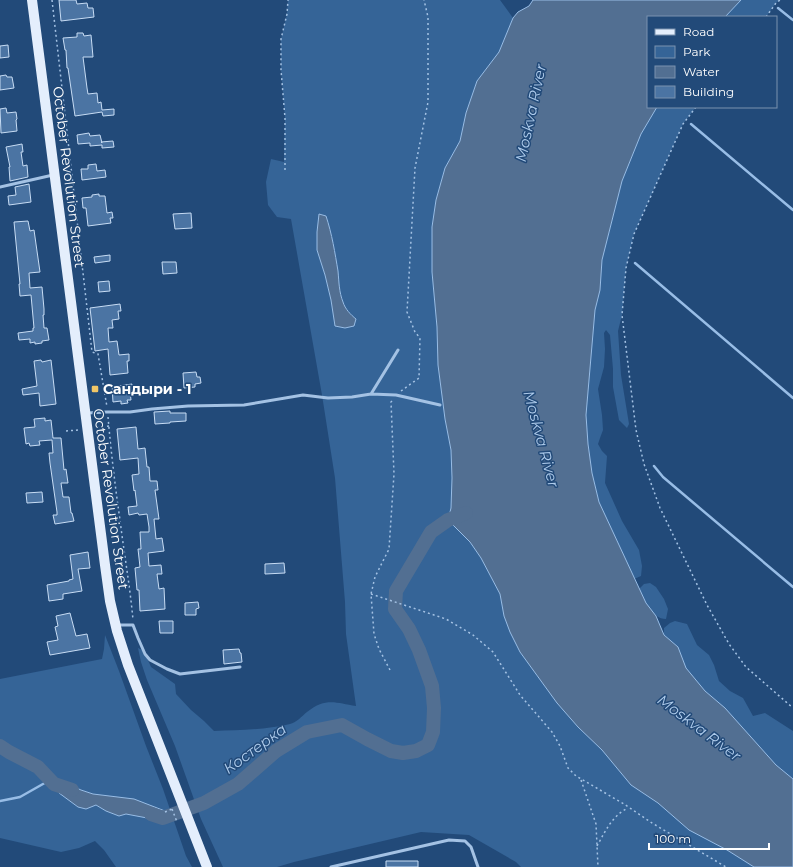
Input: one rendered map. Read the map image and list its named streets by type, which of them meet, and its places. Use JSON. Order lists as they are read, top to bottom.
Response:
{
  "streets": {
    "main road": ["October Revolution Street"]
  },
  "water": ["Moskva River", "Костерка"],
  "places": {
    "transit": ["Сандыри - 1"]
  },
  "legend": [
    "Road",
    "Park",
    "Water",
    "Building"
  ],
  "scale_bar": "100 m"
}
